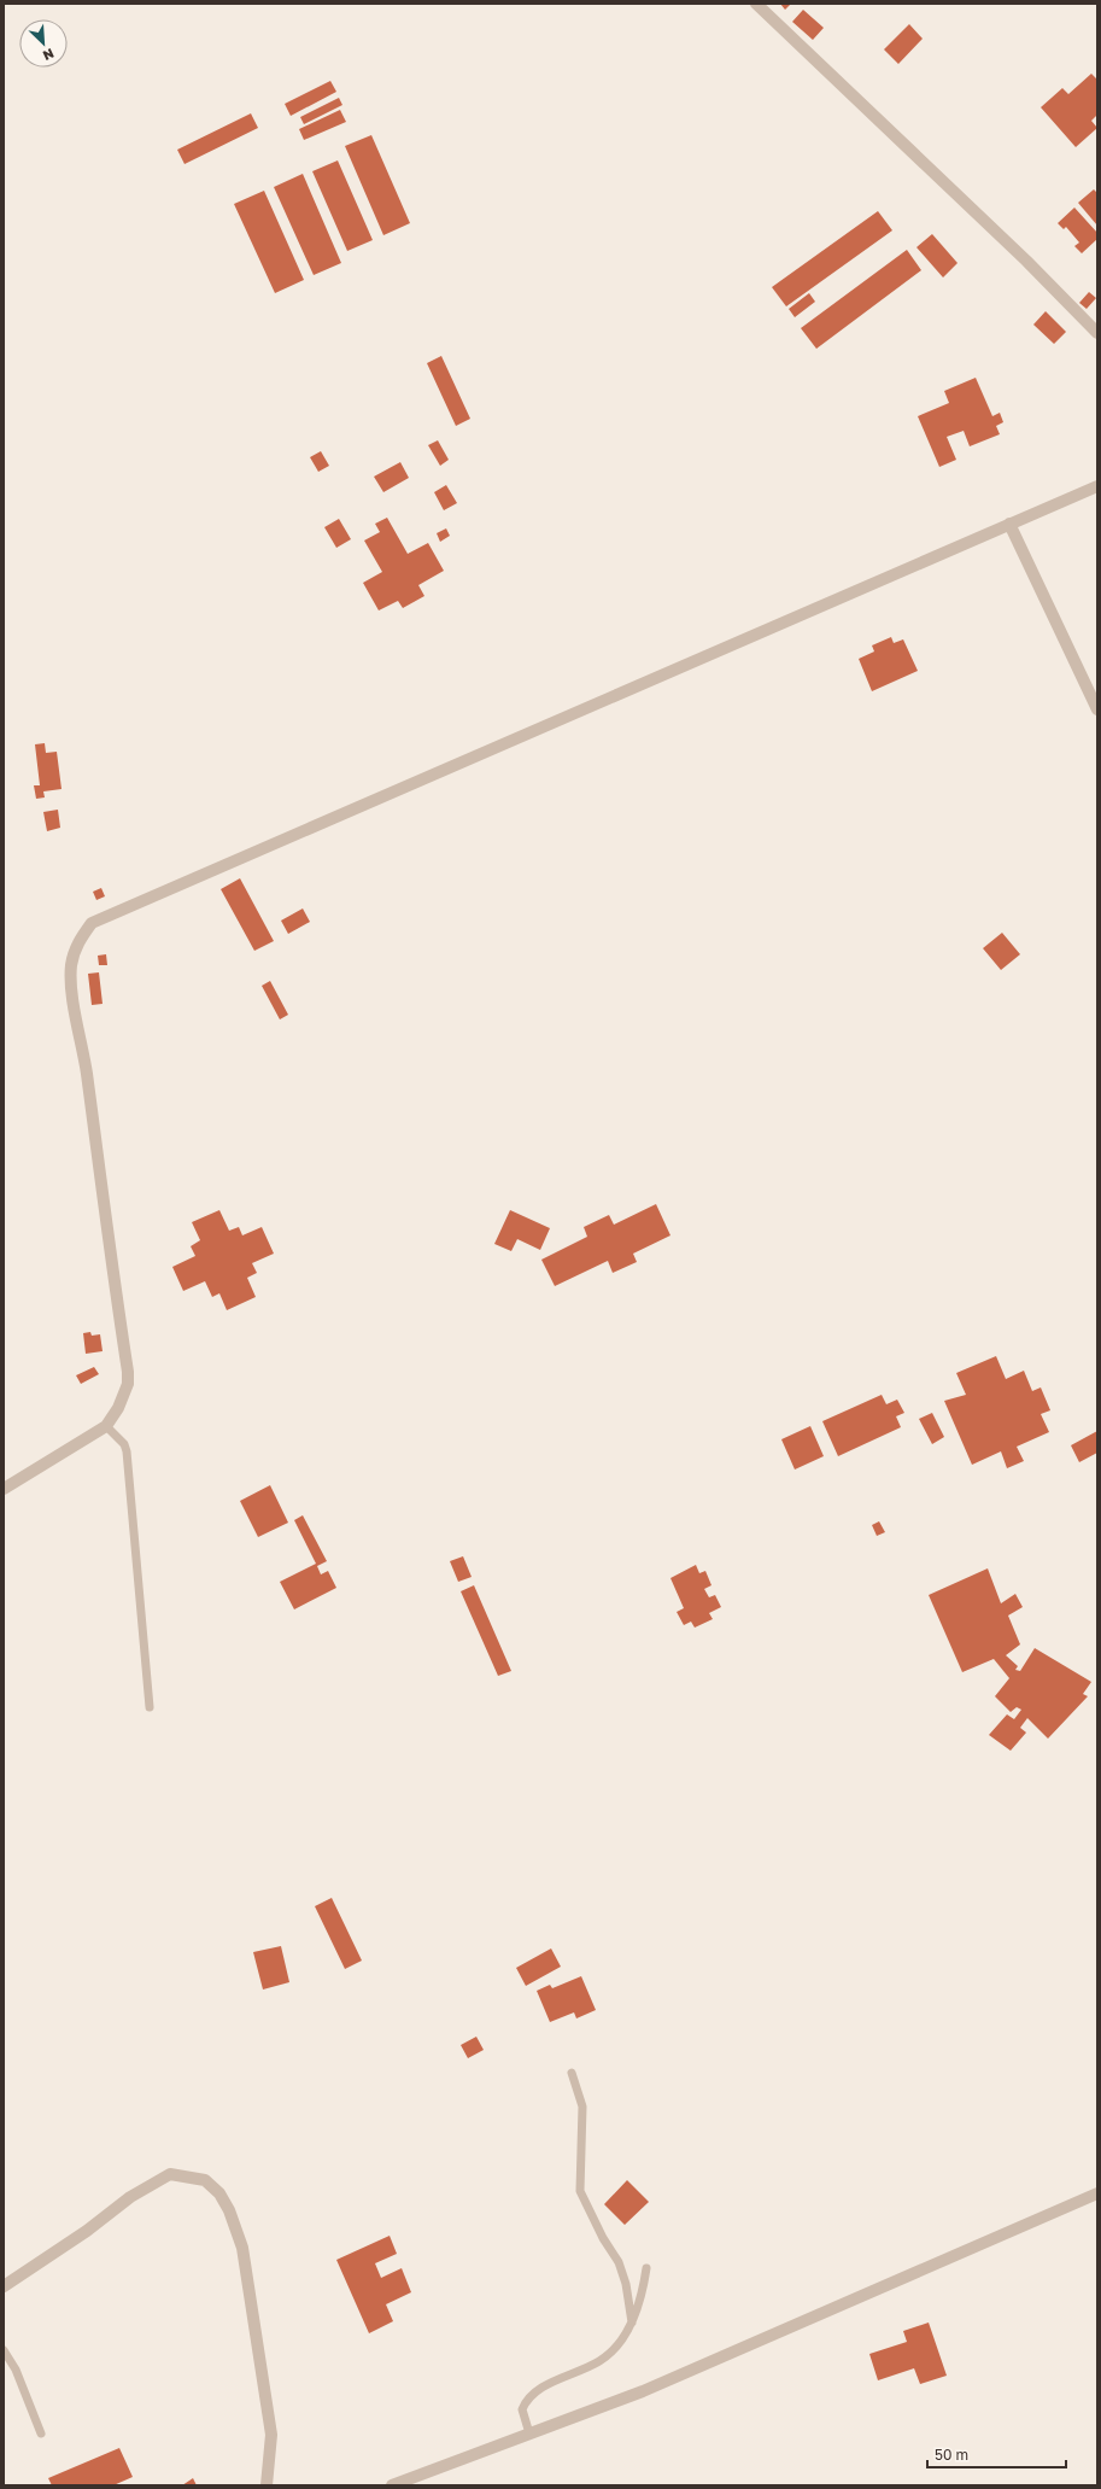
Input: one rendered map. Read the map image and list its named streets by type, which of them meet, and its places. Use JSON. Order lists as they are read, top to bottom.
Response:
{
  "scale_bar": "50 m",
  "north": "bottom right"
}
